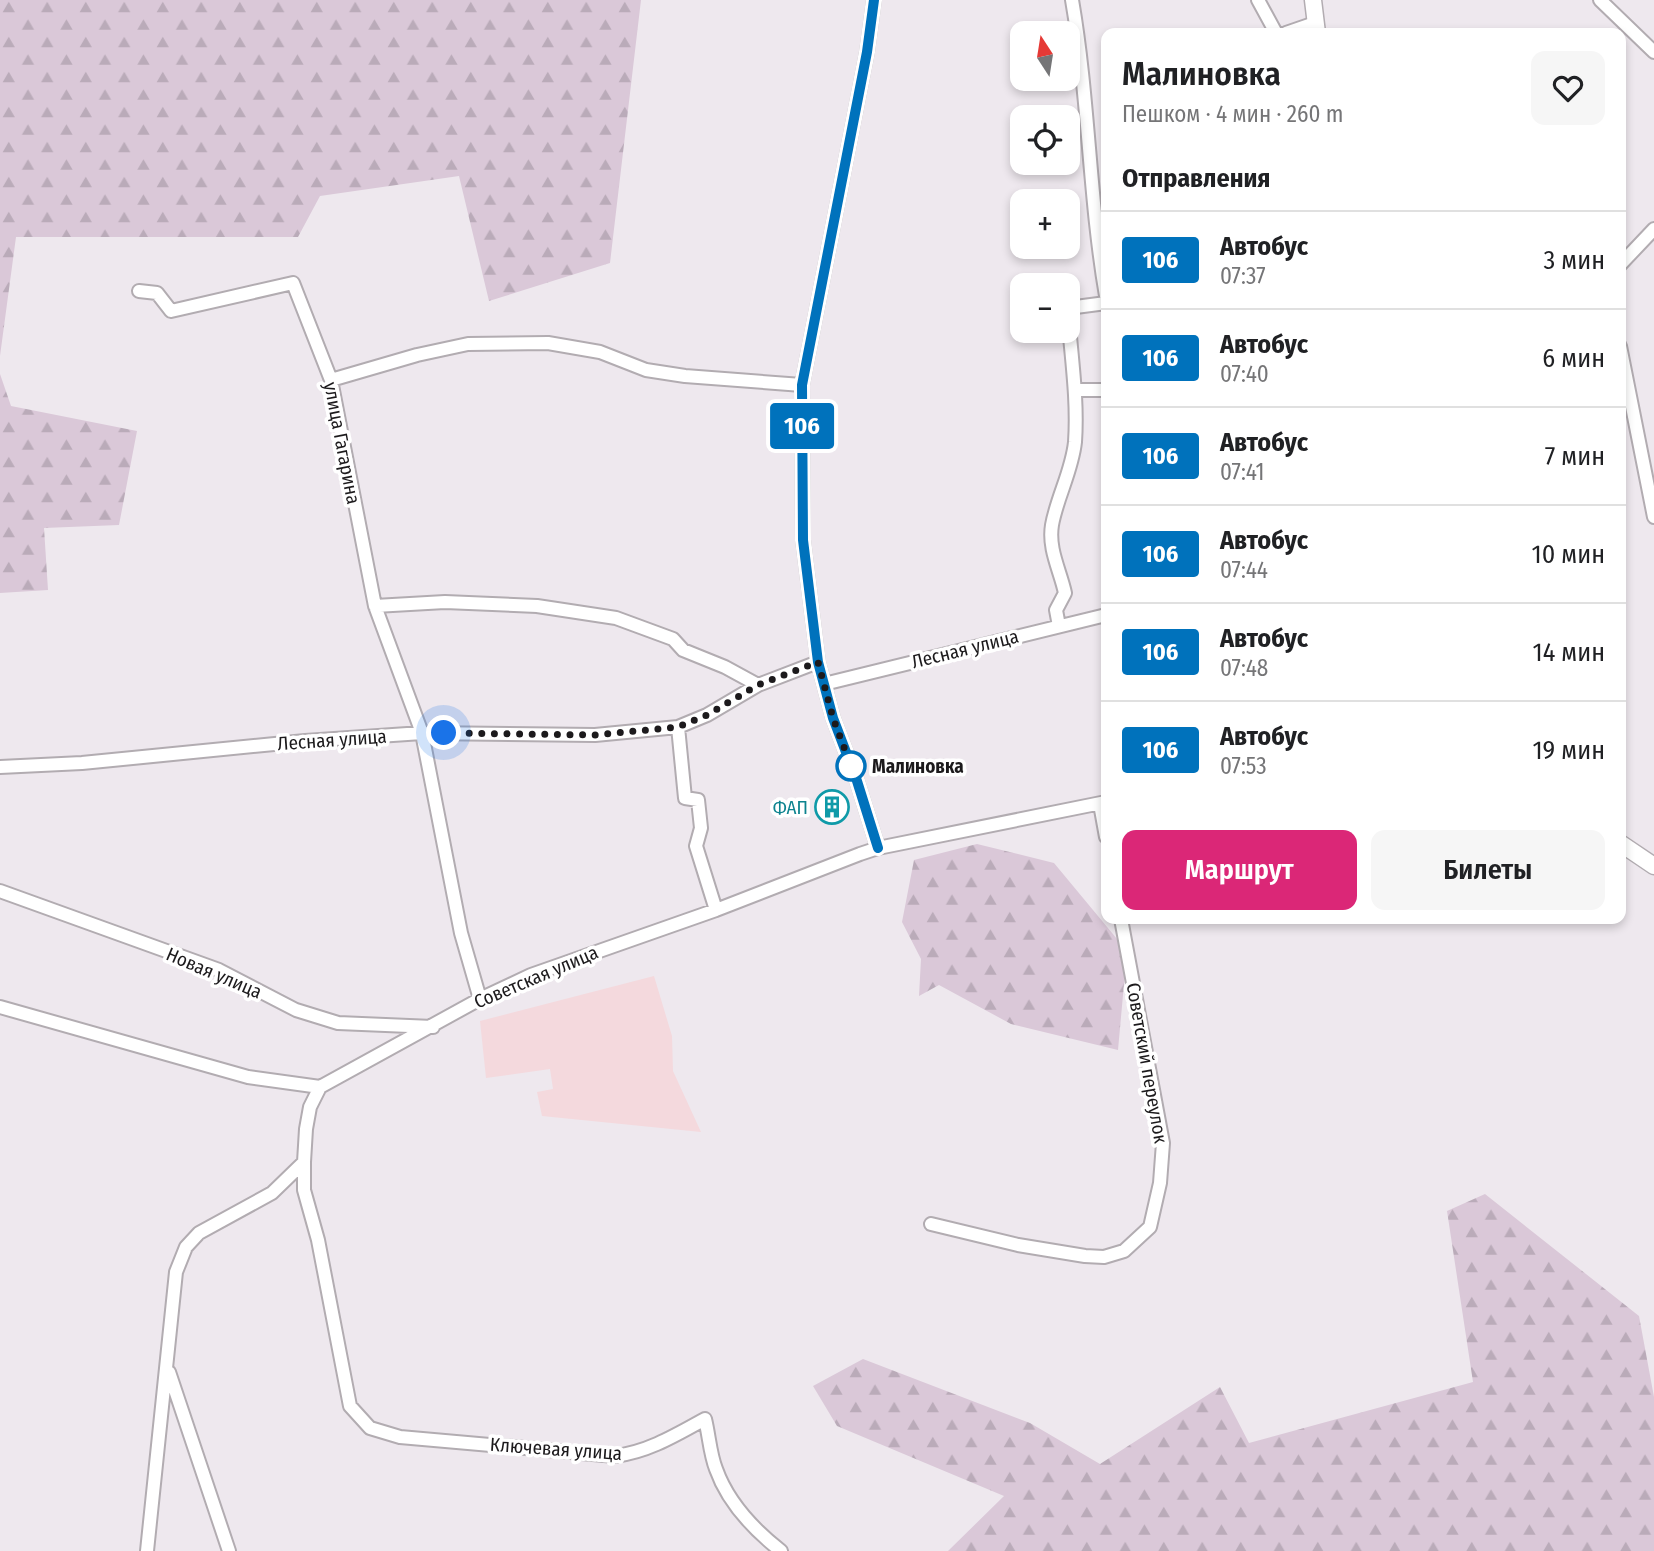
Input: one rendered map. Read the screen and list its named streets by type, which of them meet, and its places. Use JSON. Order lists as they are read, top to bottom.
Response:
{
  "streets": {
    "street": [
      "улица Гагарина",
      "Лесная улица",
      "Новая улица",
      "Советская улица",
      "Советский переулок",
      "Ключевая улица"
    ]
  },
  "crossings": [
    ["улица Гагарина", "Лесная улица"],
    ["улица Гагарина", "Советская улица"],
    ["Новая улица", "Советская улица"]
  ],
  "places": {
    "other": ["Малиновка"],
    "building": ["ФАП"]
  },
  "lines": ["bus line 106"],
  "north": "top",
  "page": {
    "on_map": "106",
    "map_buttons": ["+", "−"],
    "heading": [
      ["Малиновка", "Пешком · 4 мин · 260 m"],
      "Отправления"
    ],
    "list": [
      {
        "mark": "106",
        "name": "Автобус",
        "note": "07:37",
        "value": "3 мин"
      },
      {
        "mark": "106",
        "name": "Автобус",
        "note": "07:40",
        "value": "6 мин"
      },
      {
        "mark": "106",
        "name": "Автобус",
        "note": "07:41",
        "value": "7 мин"
      },
      {
        "mark": "106",
        "name": "Автобус",
        "note": "07:44",
        "value": "10 мин"
      },
      {
        "mark": "106",
        "name": "Автобус",
        "note": "07:48",
        "value": "14 мин"
      },
      {
        "mark": "106",
        "name": "Автобус",
        "note": "07:53",
        "value": "19 мин"
      }
    ],
    "buttons": ["Маршрут", "Билеты"]
  }
}
